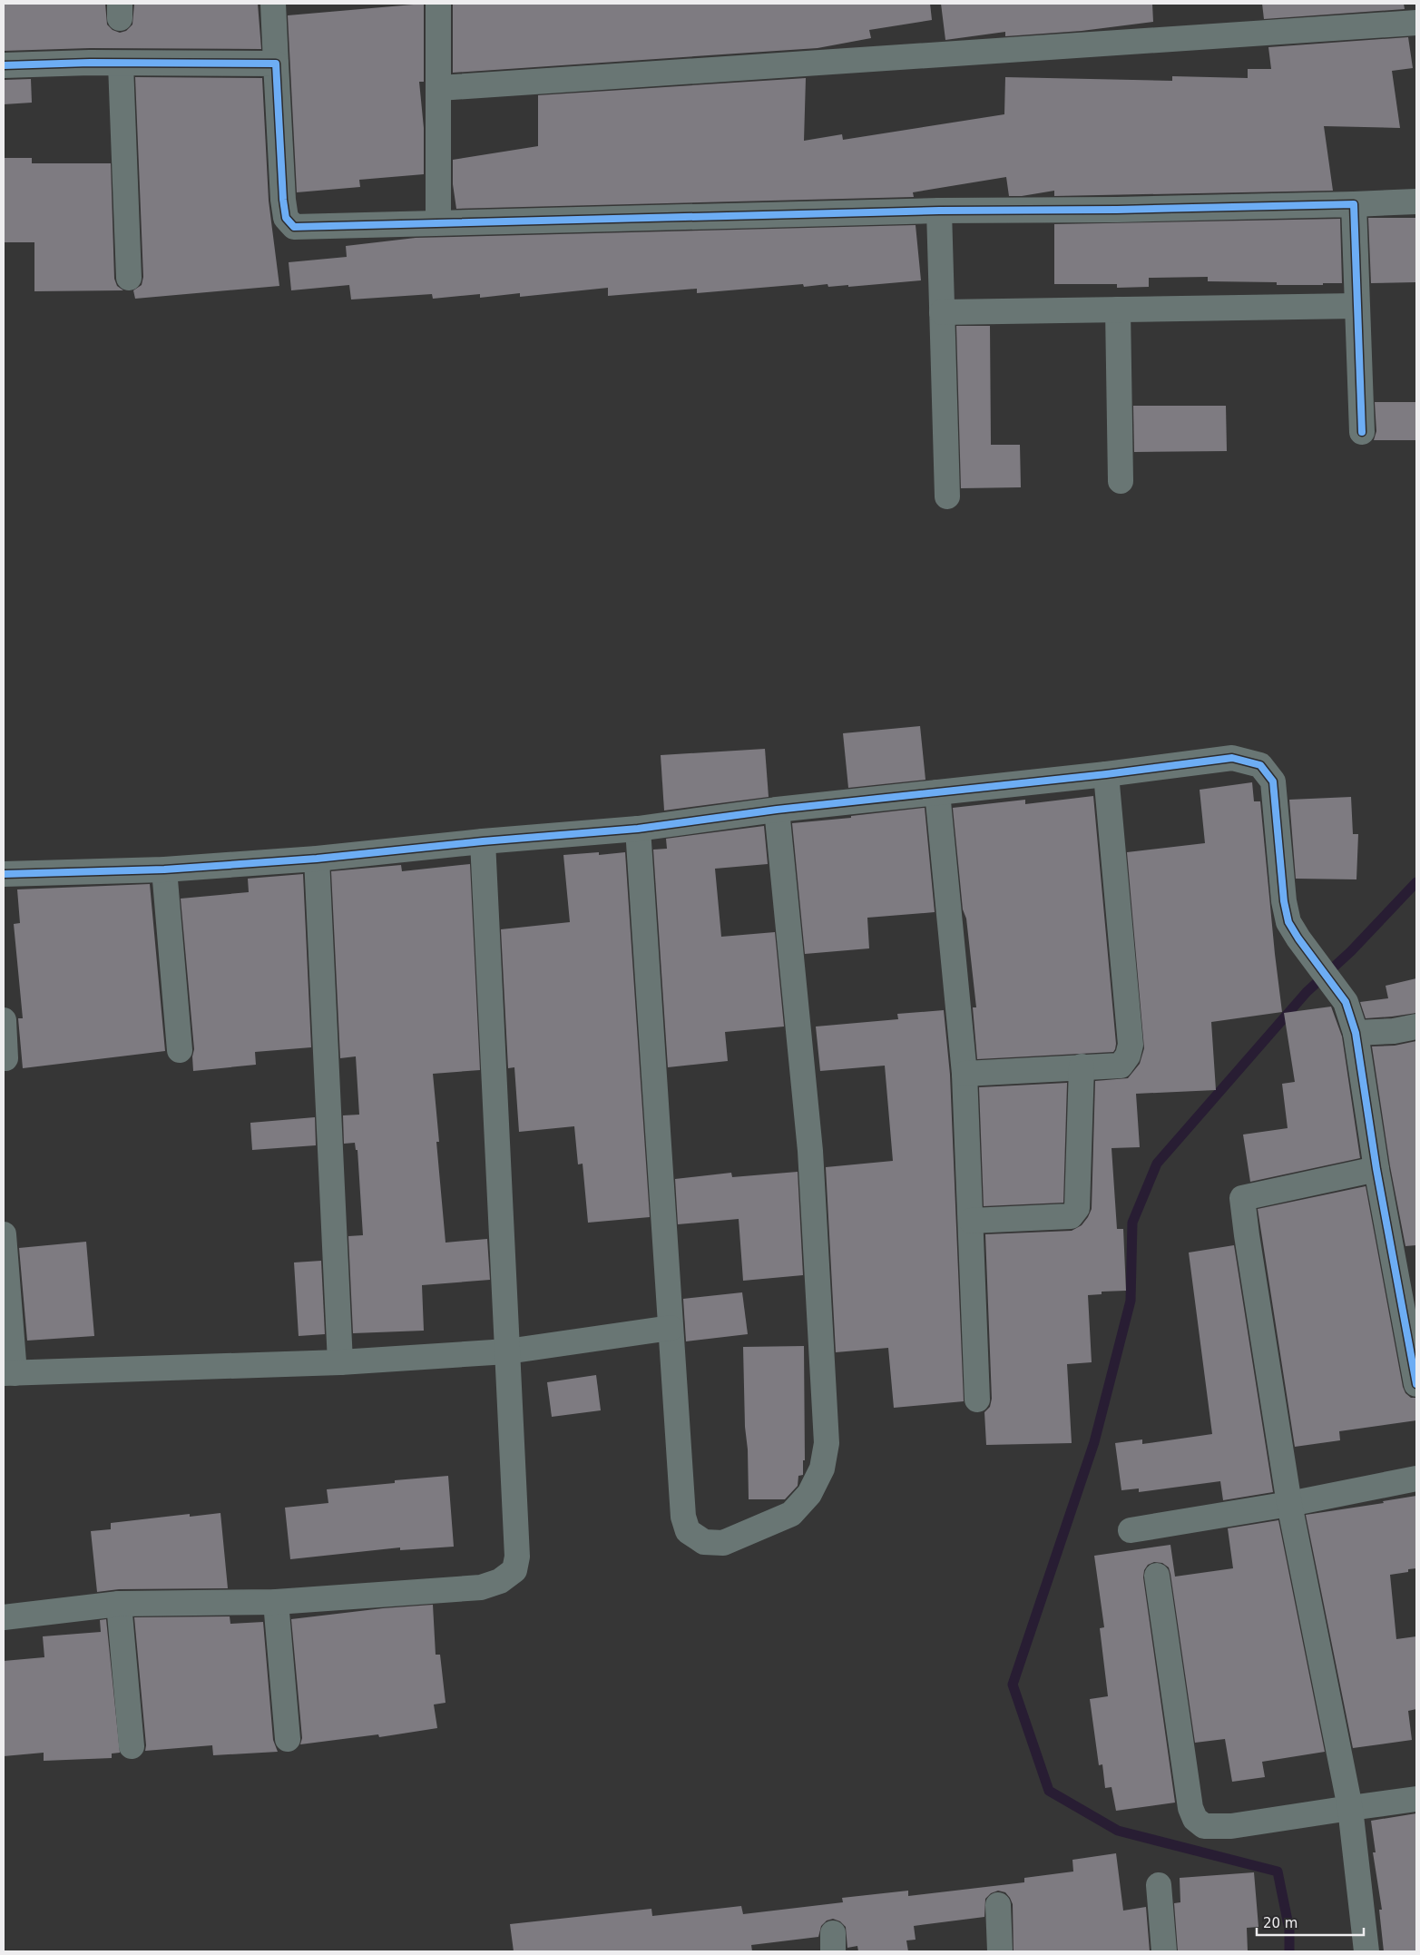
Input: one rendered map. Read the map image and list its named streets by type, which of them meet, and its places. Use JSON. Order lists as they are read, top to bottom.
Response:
{
  "scale_bar": "20 m"
}
